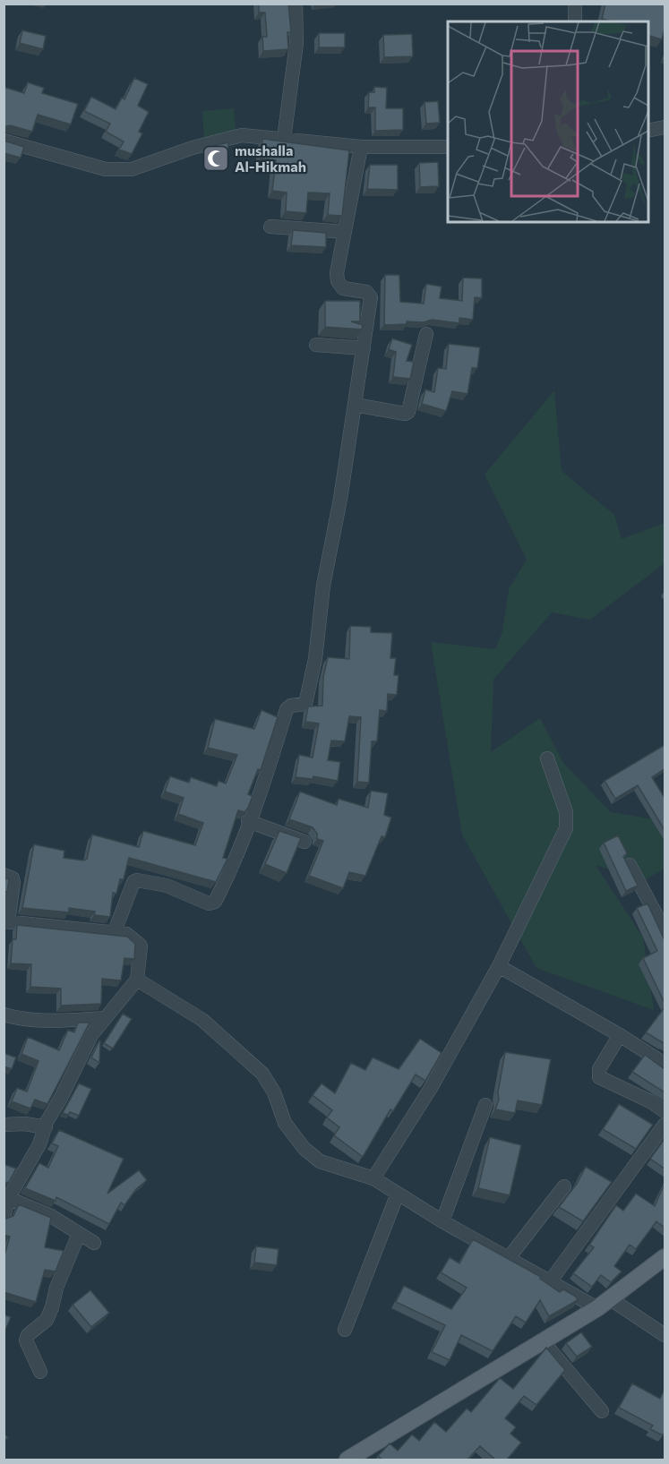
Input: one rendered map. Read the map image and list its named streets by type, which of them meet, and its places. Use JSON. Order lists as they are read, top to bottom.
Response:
{
  "places": {
    "mosque": ["mushalla Al-Hikmah"]
  }
}
